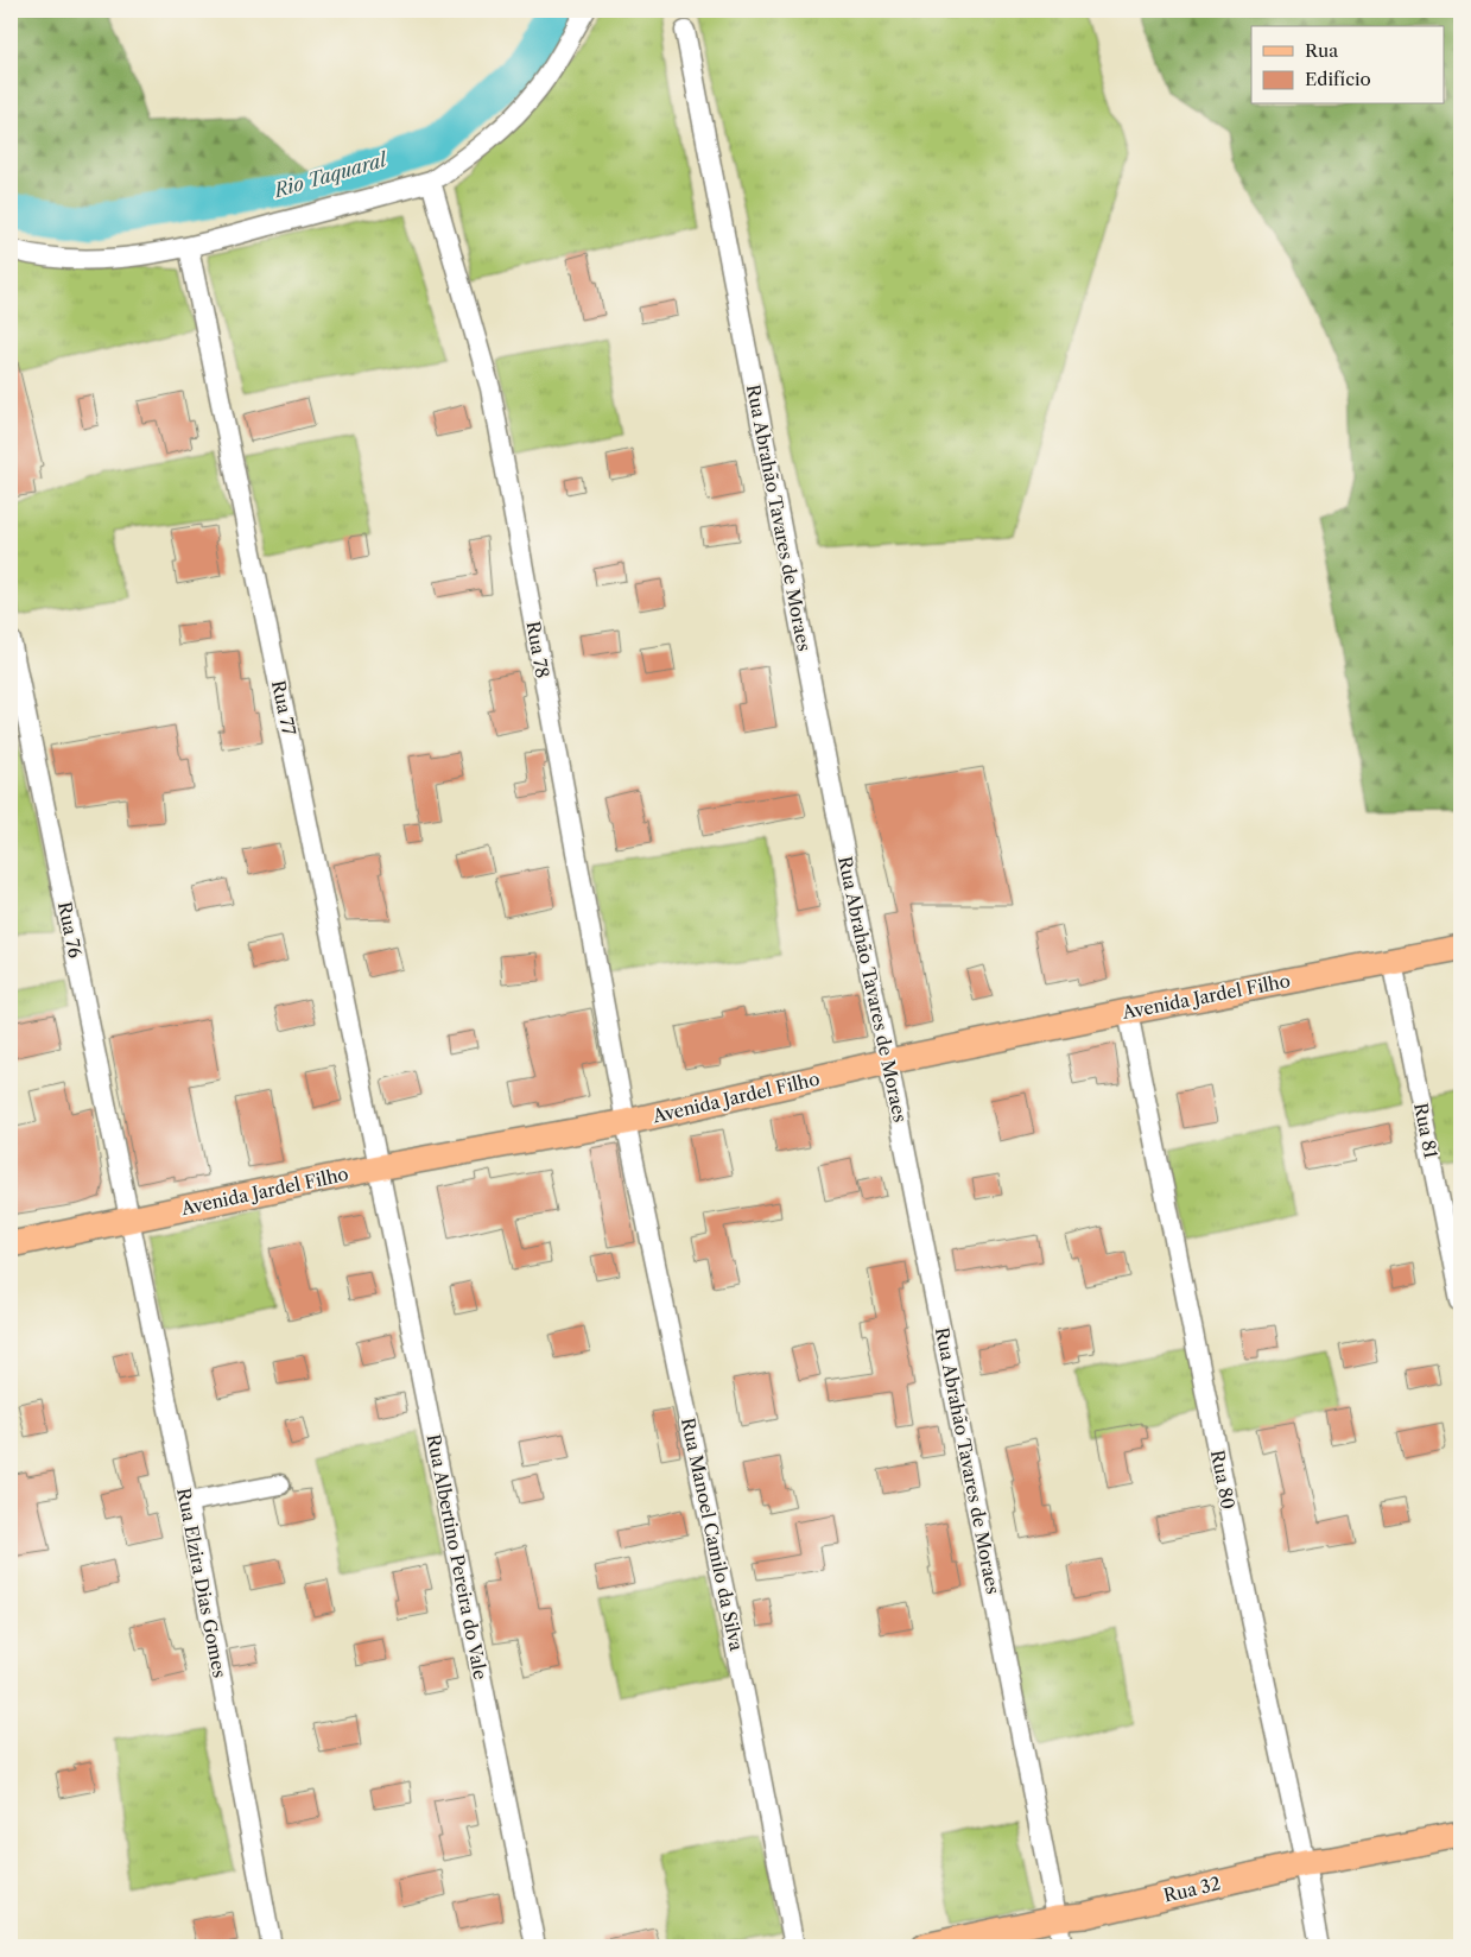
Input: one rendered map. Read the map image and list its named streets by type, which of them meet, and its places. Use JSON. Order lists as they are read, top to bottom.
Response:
{
  "streets": {
    "main road": ["Avenida Jardel Filho", "Rua 32"],
    "street": [
      "Rua Abrahão Tavares de Moraes",
      "Rua 78",
      "Rua 77",
      "Rua 76",
      "Rua 81",
      "Rua 80",
      "Rua Manoel Camilo da Silva",
      "Rua Albertino Pereira do Vale",
      "Rua Elzira Dias Gomes"
    ]
  },
  "crossings": [
    ["Rua Abrahão Tavares de Moraes", "Avenida Jardel Filho"],
    ["Rua Abrahão Tavares de Moraes", "Rua 32"],
    ["Rua 78", "Avenida Jardel Filho"],
    ["Rua 78", "Rua Manoel Camilo da Silva"],
    ["Rua 77", "Avenida Jardel Filho"],
    ["Rua 77", "Rua Albertino Pereira do Vale"],
    ["Rua 76", "Avenida Jardel Filho"],
    ["Rua 76", "Rua Elzira Dias Gomes"],
    ["Avenida Jardel Filho", "Rua 81"],
    ["Avenida Jardel Filho", "Rua 80"],
    ["Avenida Jardel Filho", "Rua Manoel Camilo da Silva"],
    ["Avenida Jardel Filho", "Rua Albertino Pereira do Vale"],
    ["Avenida Jardel Filho", "Rua Elzira Dias Gomes"],
    ["Rua 80", "Rua 32"]
  ],
  "water": ["Rio Taquaral"],
  "legend": ["Rua", "Edifício"]
}
